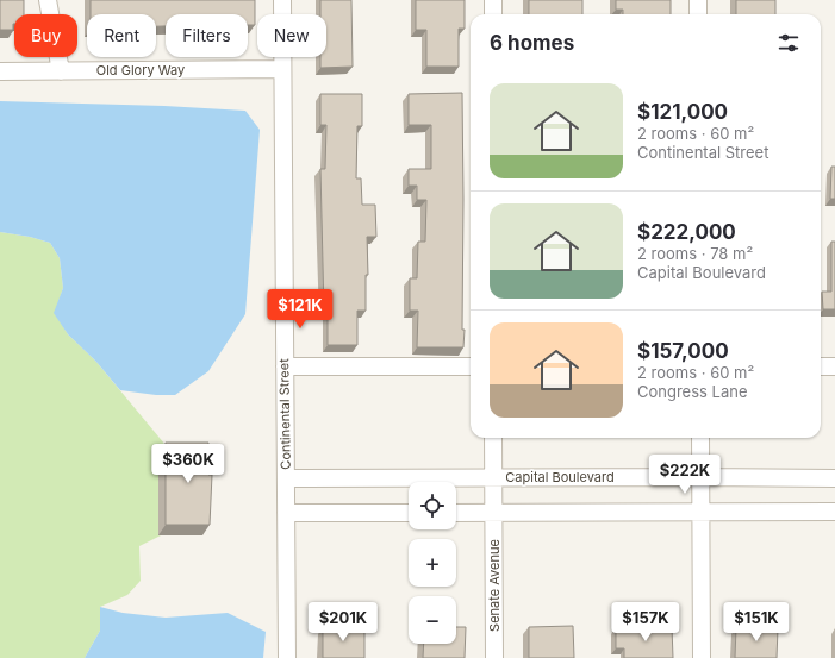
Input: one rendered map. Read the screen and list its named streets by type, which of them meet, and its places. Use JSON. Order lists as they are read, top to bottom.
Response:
{
  "streets": {
    "street": [
      "Old Glory Way",
      "Continental Street",
      "Capital Boulevard",
      "Senate Avenue"
    ]
  },
  "crossings": [
    ["Old Glory Way", "Continental Street"],
    ["Continental Street", "Capital Boulevard"],
    ["Capital Boulevard", "Senate Avenue"]
  ],
  "page": {
    "chip": [
      "Buy",
      "Rent",
      "Filters",
      "New"
    ],
    "heading": "6 homes",
    "list": [
      {
        "name": "$121,000",
        "note": "2 rooms · 60 m² · Continental Street"
      },
      {
        "name": "$222,000",
        "note": "2 rooms · 78 m² · Capital Boulevard"
      },
      {
        "name": "$157,000",
        "note": "2 rooms · 60 m² · Congress Lane"
      }
    ],
    "price": [
      "$121K",
      "$360K",
      "$222K",
      "$201K",
      "$157K",
      "$151K"
    ],
    "map_buttons": ["+", "−"]
  }
}
